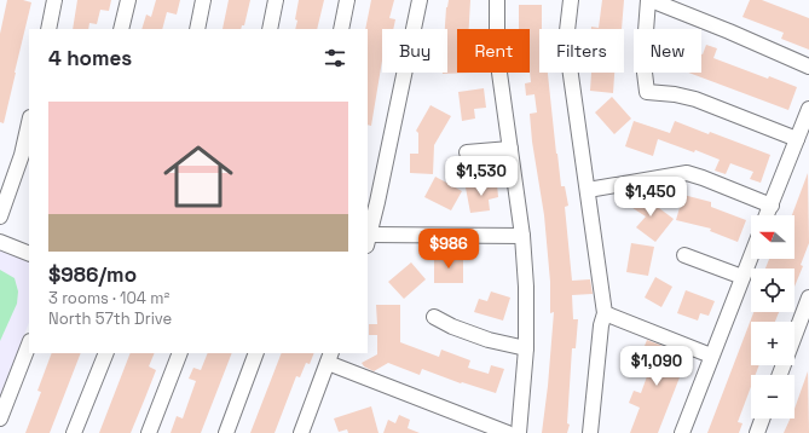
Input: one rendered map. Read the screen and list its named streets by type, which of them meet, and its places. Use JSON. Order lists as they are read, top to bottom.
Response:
{
  "north": "left",
  "page": {
    "chip": [
      "Buy",
      "Rent",
      "Filters",
      "New"
    ],
    "heading": "4 homes",
    "list": [
      {
        "name": "$986/mo",
        "note": "3 rooms · 104 m² · North 57th Drive"
      }
    ],
    "price": [
      "$1,530",
      "$1,450",
      "$986",
      "$1,090"
    ],
    "map_buttons": ["+", "−"]
  }
}
